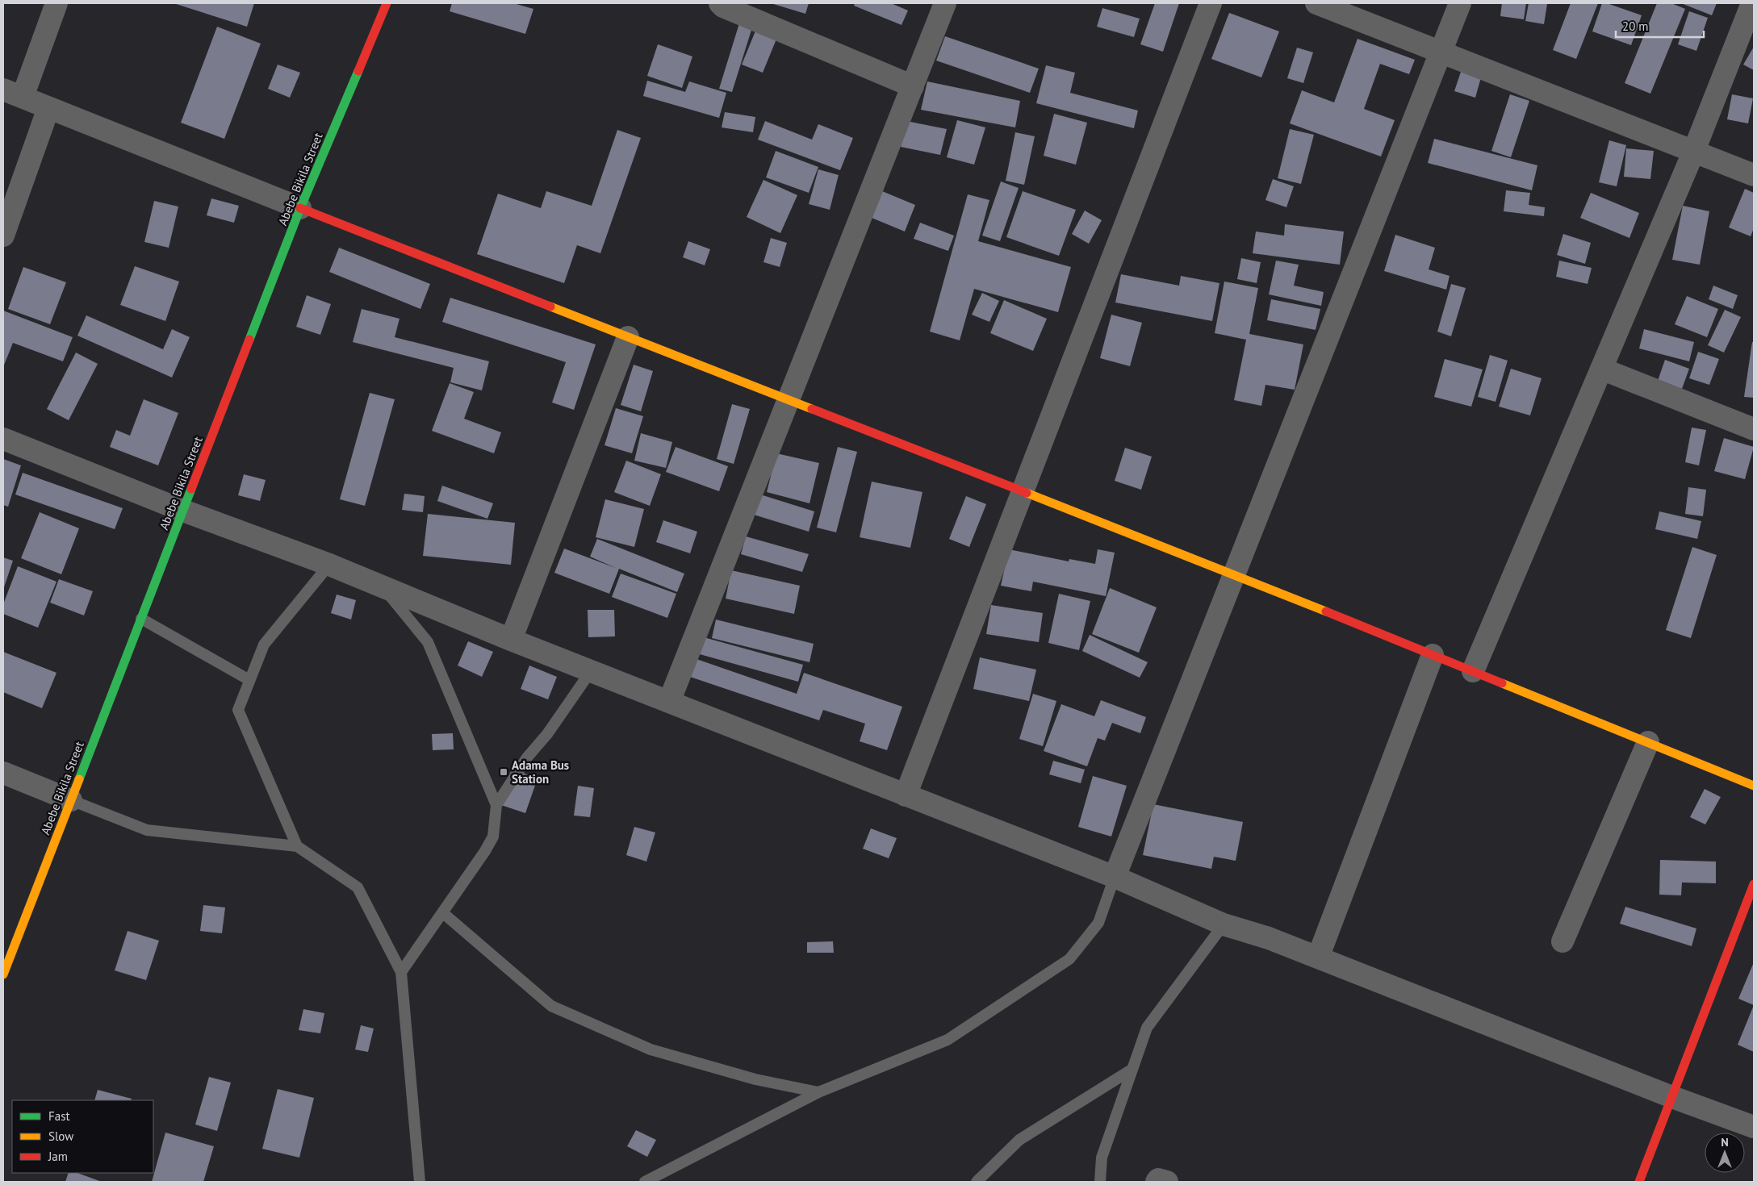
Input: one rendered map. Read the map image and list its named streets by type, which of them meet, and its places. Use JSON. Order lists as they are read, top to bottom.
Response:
{
  "streets": {
    "street": ["Abebe Bikila Street"]
  },
  "places": {
    "transit": ["Adama Bus Station"]
  },
  "legend": ["Fast", "Slow", "Jam"],
  "scale_bar": "20 m",
  "north": "top"
}
